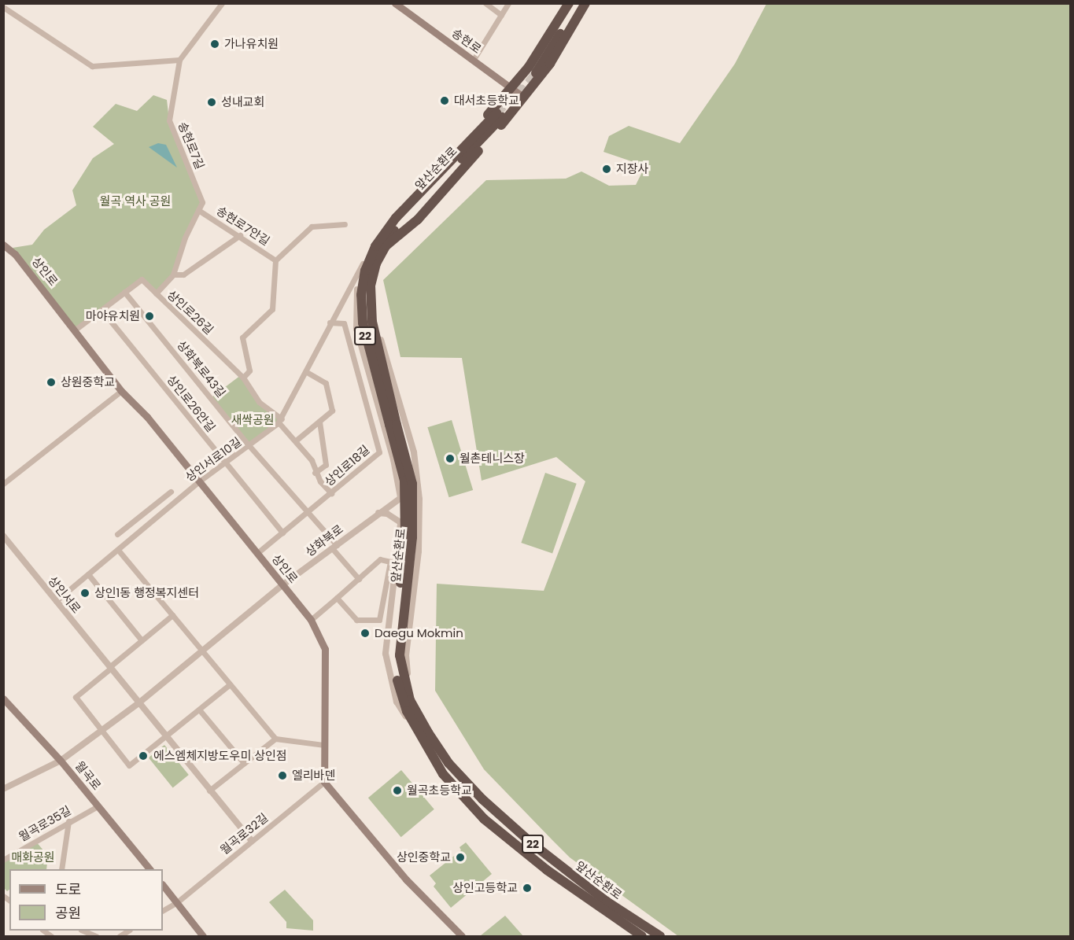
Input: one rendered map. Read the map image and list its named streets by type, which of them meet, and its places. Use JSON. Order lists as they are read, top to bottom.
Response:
{
  "streets": {
    "highway": ["앞산순환로", "22"],
    "main road": ["송현로", "상인로", "월곡로"],
    "street": [
      "송현로7길",
      "송현로7안길",
      "상인로26길",
      "상화북로43길",
      "상인로26안길",
      "상인서로10길",
      "상인로18길",
      "상화북로",
      "상인서로",
      "월곡로35길",
      "월곡로32길"
    ]
  },
  "crossings": [
    ["송현로7길", "송현로7안길"],
    ["송현로7길", "상인로26길"],
    ["송현로7안길", "상인로26길"],
    ["상인로", "상인로26길"],
    ["상인로", "상인서로10길"],
    ["상인로", "상인로18길"],
    ["상인로", "상화북로"],
    ["상인로", "월곡로32길"],
    ["상인로26길", "상화북로43길"],
    ["상인로26길", "상인로26안길"],
    ["상인로26길", "상인서로10길"],
    ["상인로26길", "상인로18길"],
    ["상화북로43길", "상인서로10길"],
    ["상화북로43길", "상인로18길"],
    ["상화북로43길", "상화북로"],
    ["상인로26안길", "상인서로10길"],
    ["상인로26안길", "상인로18길"],
    ["상인서로10길", "상인로18길"],
    ["상인서로10길", "상인서로"],
    ["상화북로", "상인서로"],
    ["상화북로", "월곡로"],
    ["상인서로", "월곡로32길"],
    ["월곡로", "월곡로35길"]
  ],
  "parks": ["월곡 역사 공원", "새싹공원", "매화공원"],
  "places": [
    "가나유치원",
    "대서초등학교",
    "성내교회",
    "지장사",
    "마야유치원",
    "상원중학교",
    "월촌테니스장",
    "상인1동 행정복지센터",
    "Daegu Mokmin",
    "에스엠체지방도우미 상인점",
    "엘리바덴",
    "월곡초등학교",
    "상인중학교",
    "상인고등학교"
  ],
  "legend": ["도로", "공원"]
}
